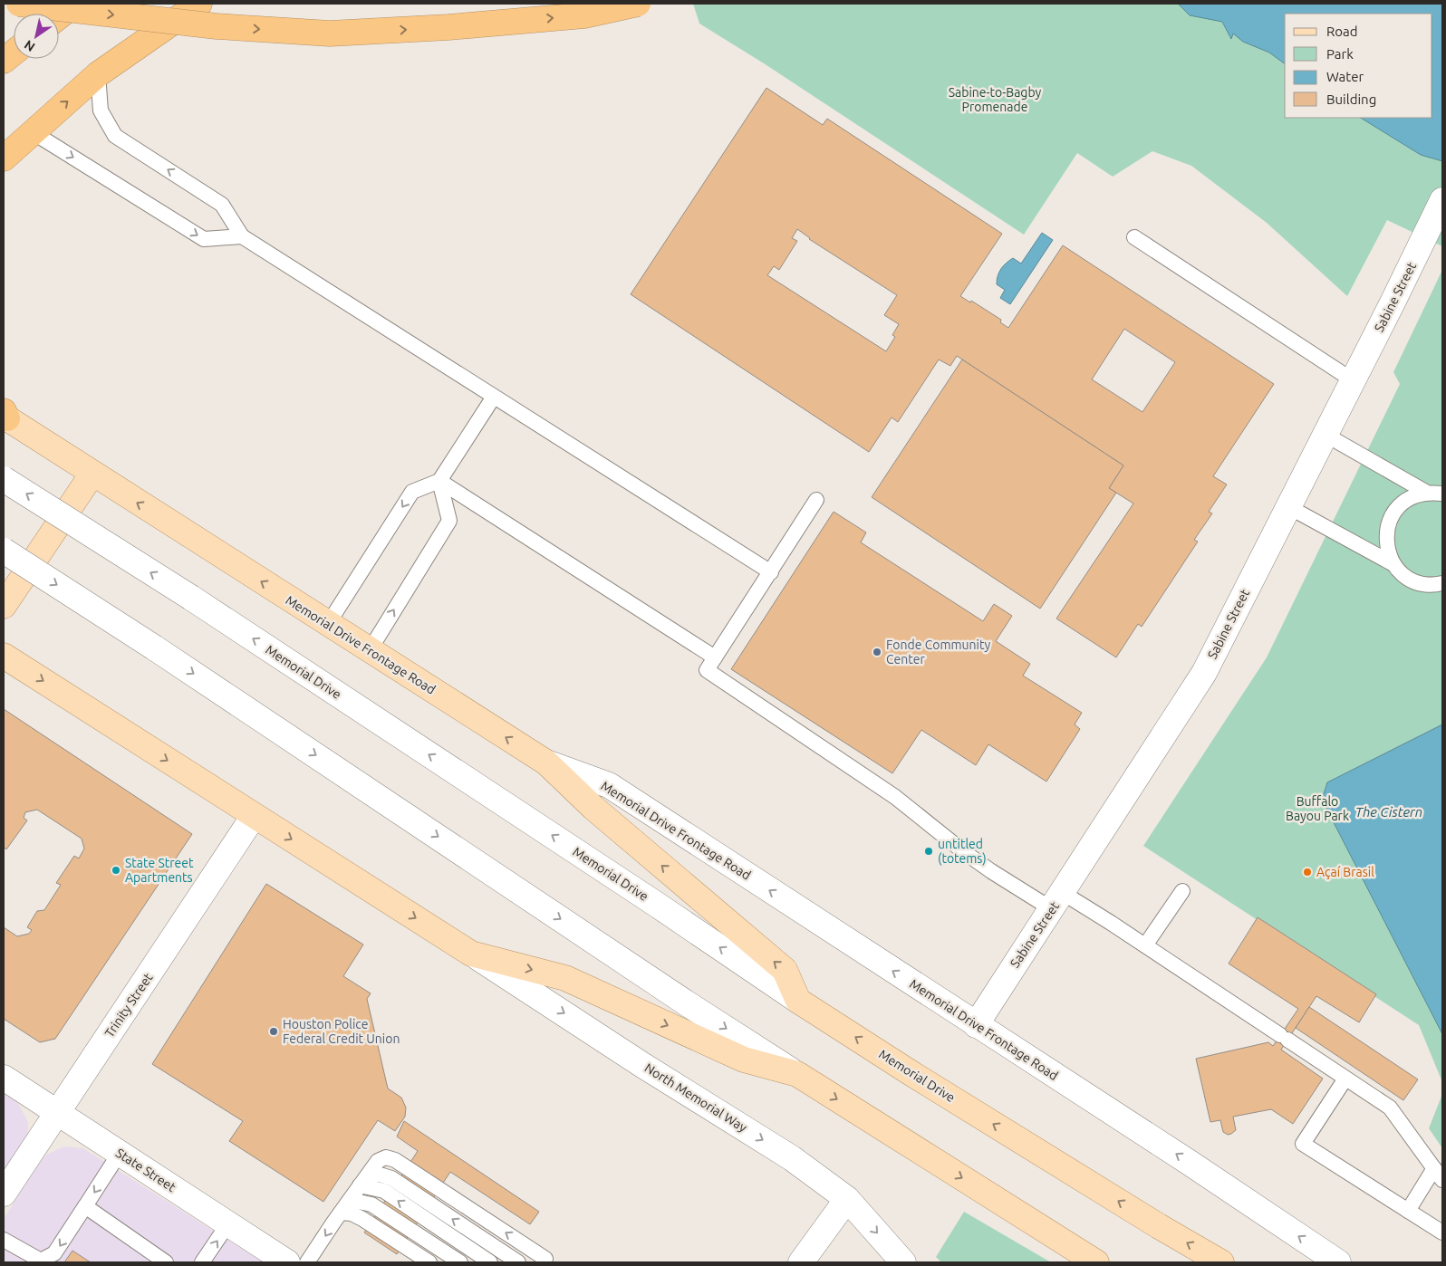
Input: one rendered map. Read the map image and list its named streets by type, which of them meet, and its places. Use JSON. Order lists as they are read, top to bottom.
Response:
{
  "streets": {
    "main road": ["Memorial Drive Frontage Road", "Memorial Drive"],
    "street": [
      "Sabine Street",
      "Trinity Street",
      "North Memorial Way",
      "State Street"
    ]
  },
  "crossings": [
    ["Sabine Street", "Memorial Drive Frontage Road"],
    ["Trinity Street", "State Street"]
  ],
  "water": ["The Cistern"],
  "parks": ["Sabine-to-Bagby Promenade", "Buffalo Bayou Park"],
  "places": [
    "Fonde Community Center",
    "untitled (totems)",
    "State Street Apartments",
    "Açaí Brasil",
    "Houston Police Federal Credit Union"
  ],
  "legend": [
    "Road",
    "Park",
    "Water",
    "Building"
  ],
  "north": "bottom left"
}
